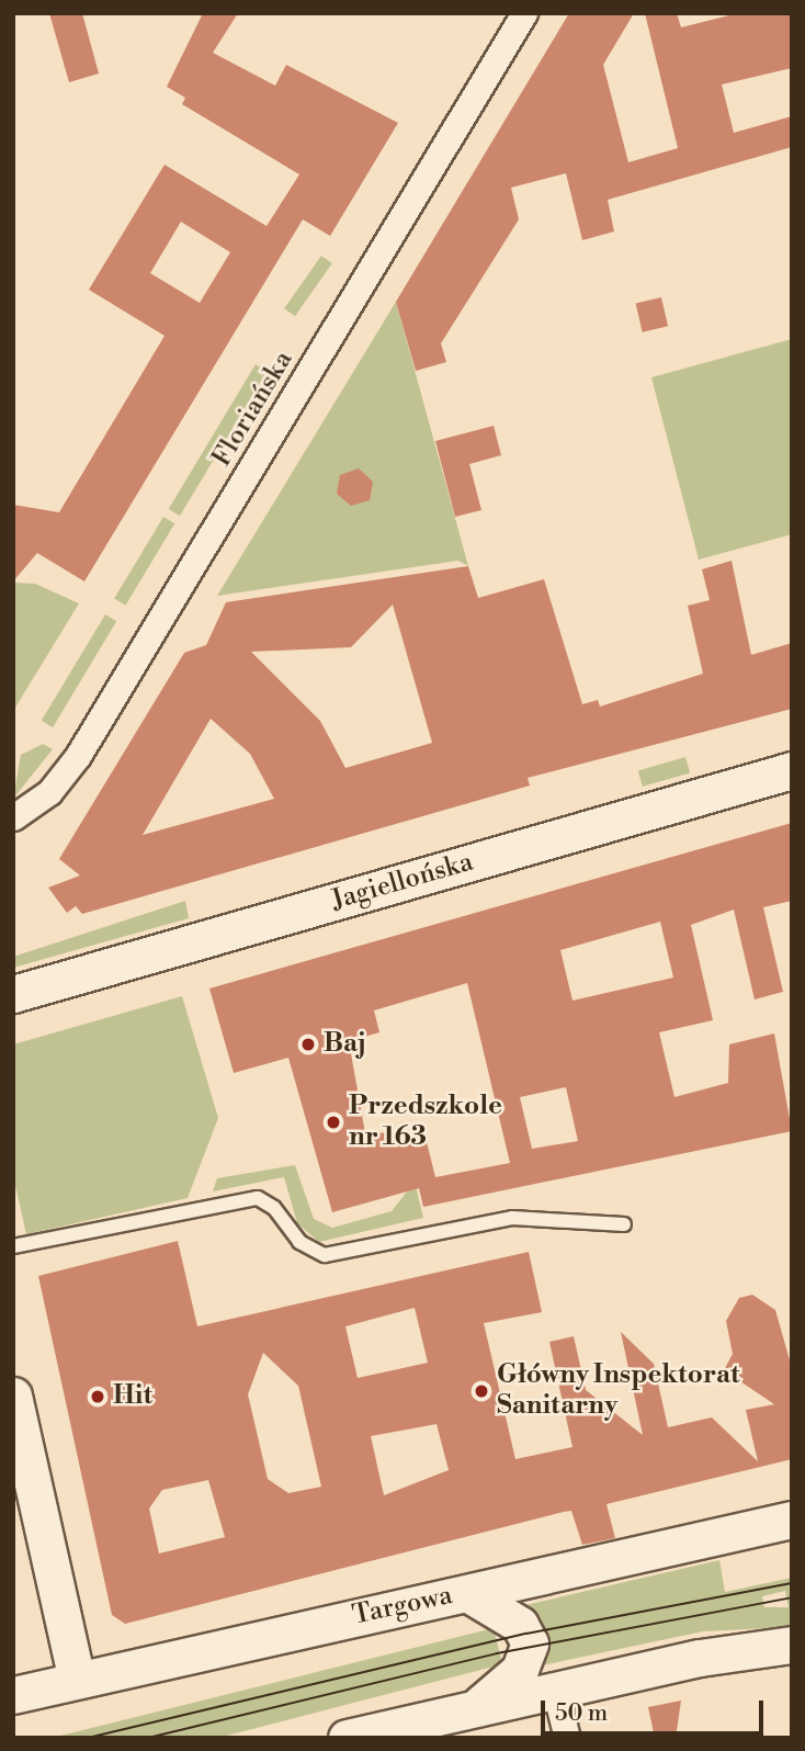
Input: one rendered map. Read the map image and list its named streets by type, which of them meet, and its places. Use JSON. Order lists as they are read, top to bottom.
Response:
{
  "streets": {
    "main road": ["Jagiellońska", "Targowa"],
    "street": ["Floriańska"]
  },
  "places": [
    "Baj",
    "Przedszkole nr 163",
    "Główny Inspektorat Sanitarny",
    "Hit"
  ],
  "scale_bar": "50 m"
}
